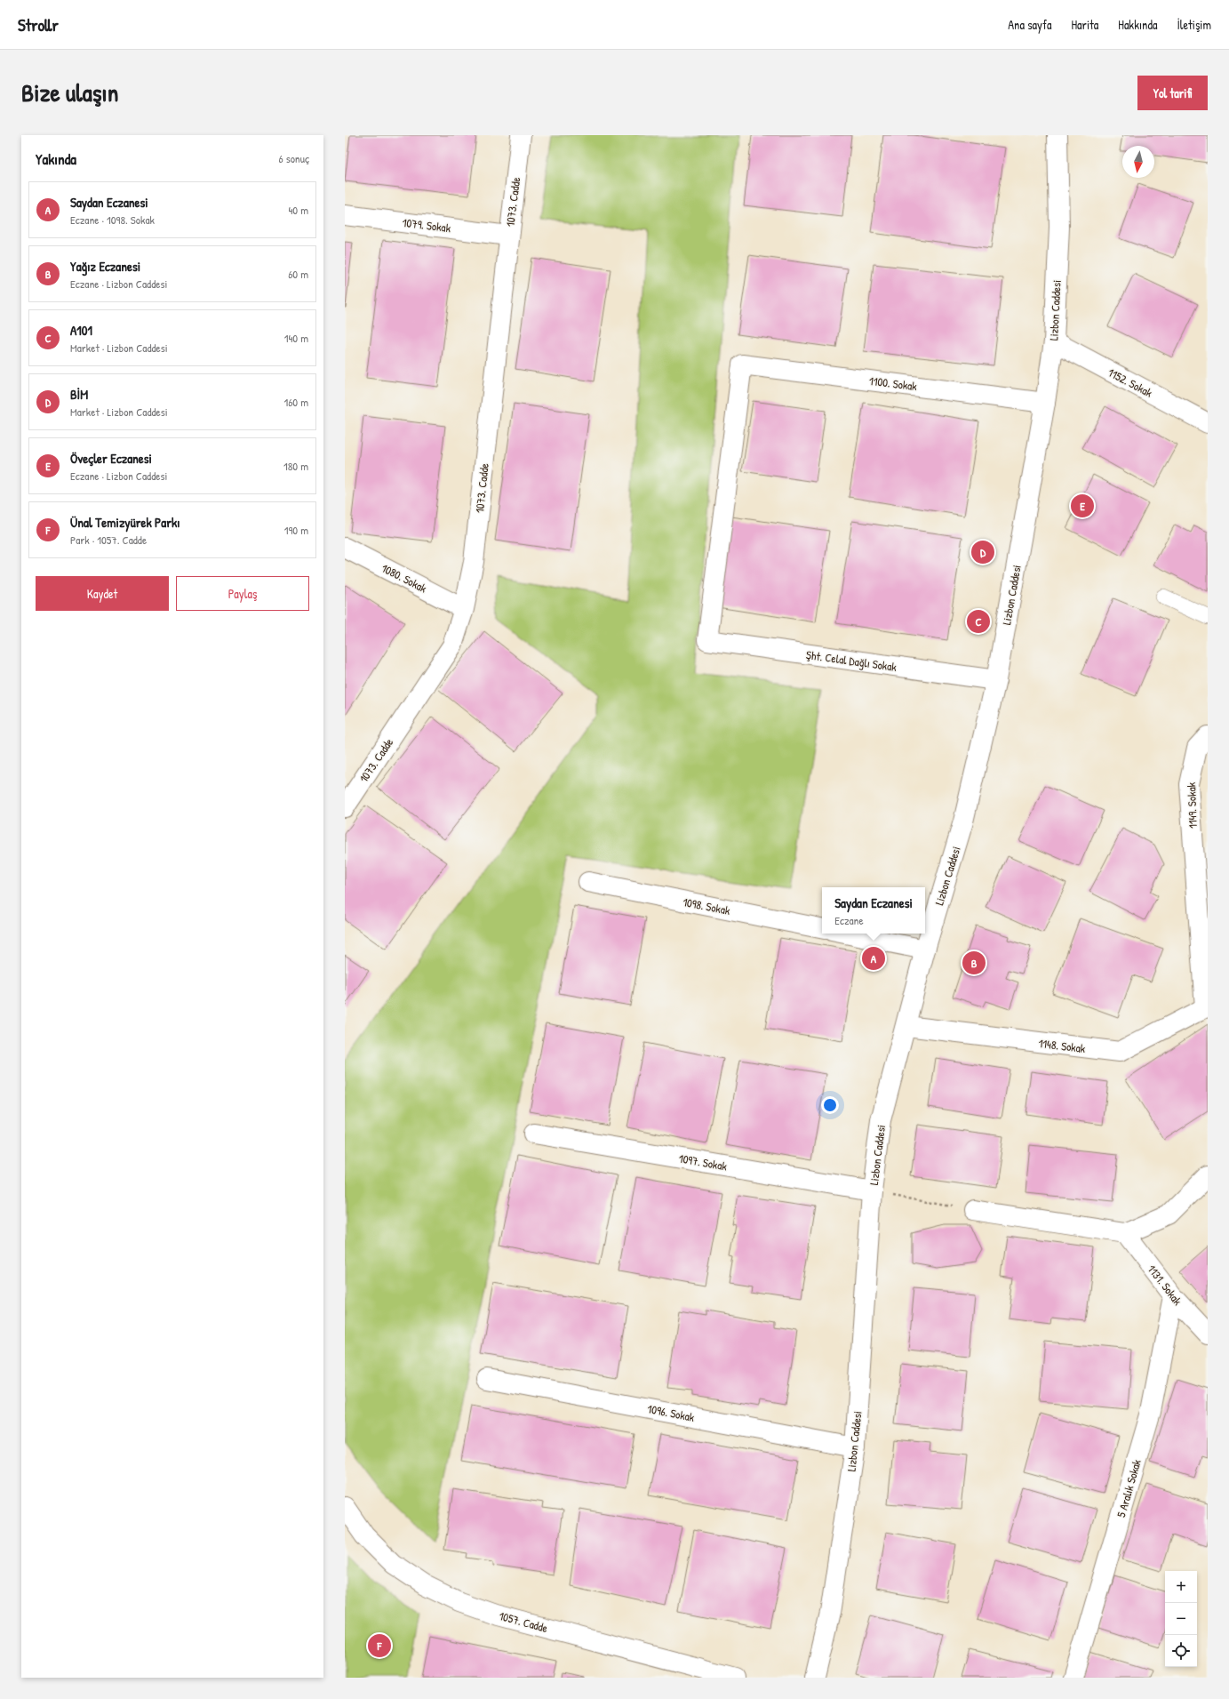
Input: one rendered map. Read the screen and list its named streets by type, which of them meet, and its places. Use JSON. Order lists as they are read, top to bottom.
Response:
{
  "streets": {
    "street": [
      "1073. Cadde",
      "1079. Sokak",
      "Lizbon Caddesi",
      "1152. Sokak",
      "1100. Sokak",
      "1080. Sokak",
      "Şht. Celal Dağlı Sokak",
      "1149. Sokak",
      "1098. Sokak",
      "1148. Sokak",
      "1097. Sokak",
      "1131. Sokak",
      "1096. Sokak",
      "5 Aralık Sokak",
      "1057. Cadde"
    ]
  },
  "crossings": [
    ["1073. Cadde", "1079. Sokak"],
    ["1073. Cadde", "1080. Sokak"],
    ["Lizbon Caddesi", "1152. Sokak"],
    ["Lizbon Caddesi", "1100. Sokak"],
    ["Lizbon Caddesi", "Şht. Celal Dağlı Sokak"],
    ["Lizbon Caddesi", "1148. Sokak"],
    ["Lizbon Caddesi", "1097. Sokak"],
    ["Lizbon Caddesi", "1096. Sokak"],
    ["1100. Sokak", "Şht. Celal Dağlı Sokak"],
    ["1149. Sokak", "1148. Sokak"],
    ["1131. Sokak", "5 Aralık Sokak"]
  ],
  "north": "bottom",
  "page": {
    "header": "Strollr",
    "nav": [
      "Ana sayfa",
      "Harita",
      "Hakkında",
      "İletişim"
    ],
    "title": "Bize ulaşın",
    "buttons": [
      "Yol tarifi",
      ["Kaydet", "Paylaş"]
    ],
    "heading": ["Yakında", "6 sonuç"],
    "list": [
      {
        "mark": "A",
        "name": "Saydan Eczanesi",
        "note": "Eczane · 1098. Sokak",
        "value": "40 m"
      },
      {
        "mark": "B",
        "name": "Yağız Eczanesi",
        "note": "Eczane · Lizbon Caddesi",
        "value": "60 m"
      },
      {
        "mark": "C",
        "name": "A101",
        "note": "Market · Lizbon Caddesi",
        "value": "140 m"
      },
      {
        "mark": "D",
        "name": "BİM",
        "note": "Market · Lizbon Caddesi",
        "value": "160 m"
      },
      {
        "mark": "E",
        "name": "Öveçler Eczanesi",
        "note": "Eczane · Lizbon Caddesi",
        "value": "180 m"
      },
      {
        "mark": "F",
        "name": "Ünal Temizyürek Parkı",
        "note": "Park · 1057. Cadde",
        "value": "190 m"
      }
    ],
    "pins": [
      "E",
      "D",
      "C",
      "A",
      "B",
      "F"
    ],
    "popup": ["Saydan Eczanesi", "Eczane"],
    "map_buttons": ["+", "−"]
  }
}
